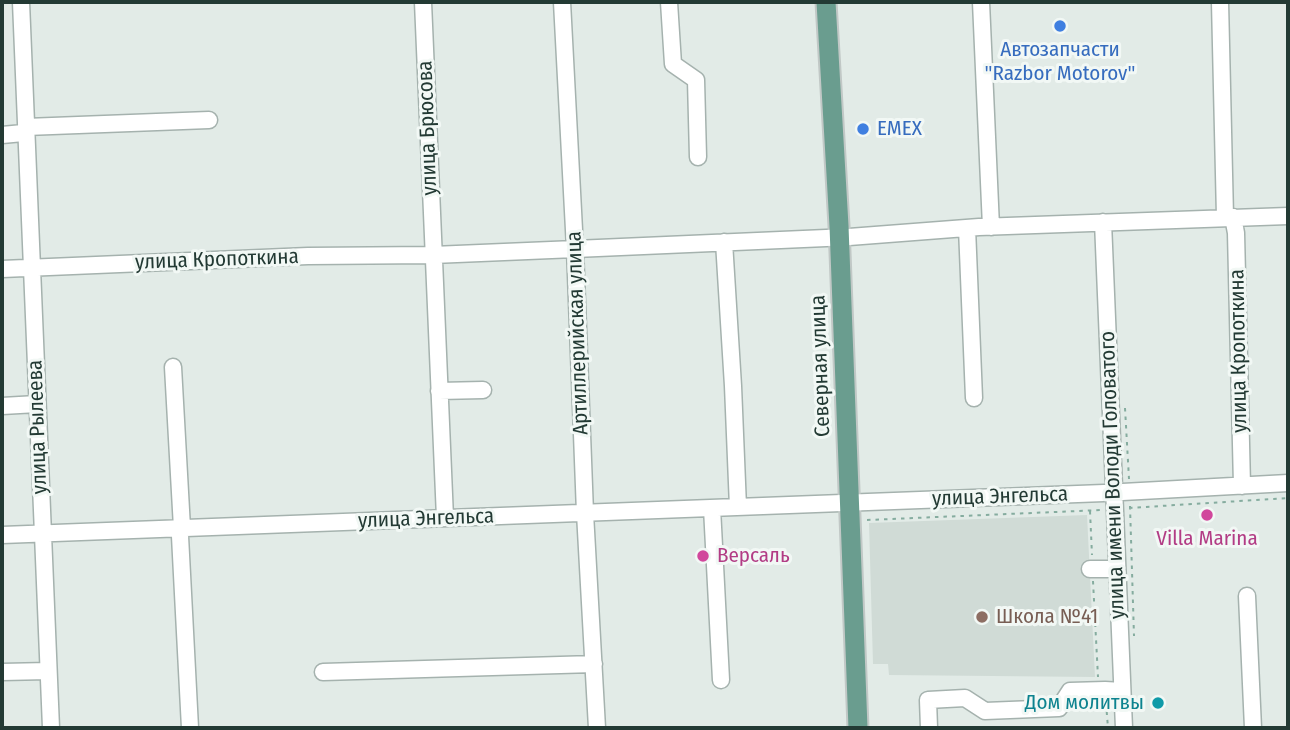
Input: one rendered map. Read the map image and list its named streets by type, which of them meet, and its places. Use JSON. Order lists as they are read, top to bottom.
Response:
{
  "streets": {
    "main road": ["Северная улица"],
    "street": [
      "улица Брюсова",
      "улица Кропоткина",
      "Артиллерийская улица",
      "улица Рылеева",
      "улица имени Володи Головатого",
      "улица Энгельса"
    ]
  },
  "crossings": [
    ["улица Брюсова", "улица Кропоткина"],
    ["улица Кропоткина", "Артиллерийская улица"],
    ["улица Кропоткина", "Северная улица"],
    ["улица Кропоткина", "улица Рылеева"],
    ["улица Кропоткина", "улица имени Володи Головатого"],
    ["улица Кропоткина", "улица Энгельса"],
    ["Артиллерийская улица", "улица Энгельса"],
    ["Северная улица", "улица Энгельса"],
    ["улица Рылеева", "улица Энгельса"],
    ["улица имени Володи Головатого", "улица Энгельса"]
  ],
  "places": [
    "Автозапчасти \"Razbor Motorov\"",
    "EMEX",
    "Villa Marina",
    "Версаль",
    "Школа №41",
    "Дом молитвы"
  ]
}
